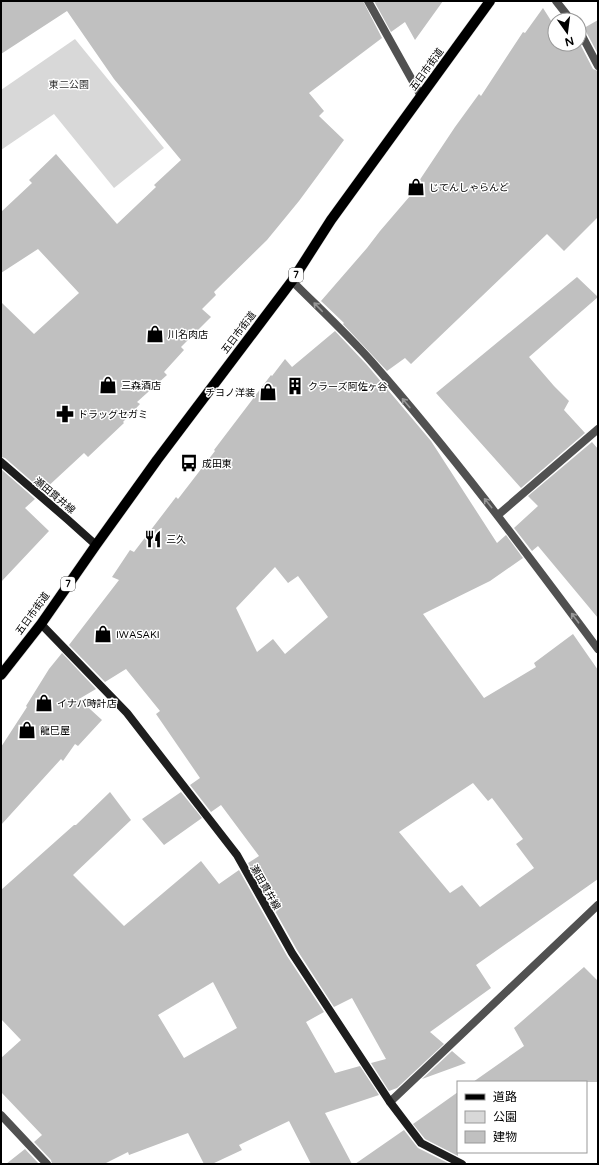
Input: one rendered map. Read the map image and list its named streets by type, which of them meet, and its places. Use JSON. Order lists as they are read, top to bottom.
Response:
{
  "streets": {
    "main road": ["五日市街道", "7", "瀬田貫井線"]
  },
  "crossings": [
    ["五日市街道", "瀬田貫井線"]
  ],
  "parks": ["東二公園"],
  "places": {
    "shop": [
      "じてんしゃらんど",
      "川名肉店",
      "三森酒店",
      "チヨノ洋装",
      "IWASAKI",
      "イナバ時計店",
      "龍巳屋"
    ],
    "building": ["クラーズ阿佐ヶ谷"],
    "pharmacy": ["ドラッグセガミ"],
    "bus stop": ["成田東"],
    "restaurant": ["三久"]
  },
  "legend": ["道路", "公園", "建物"],
  "north": "bottom"
}
